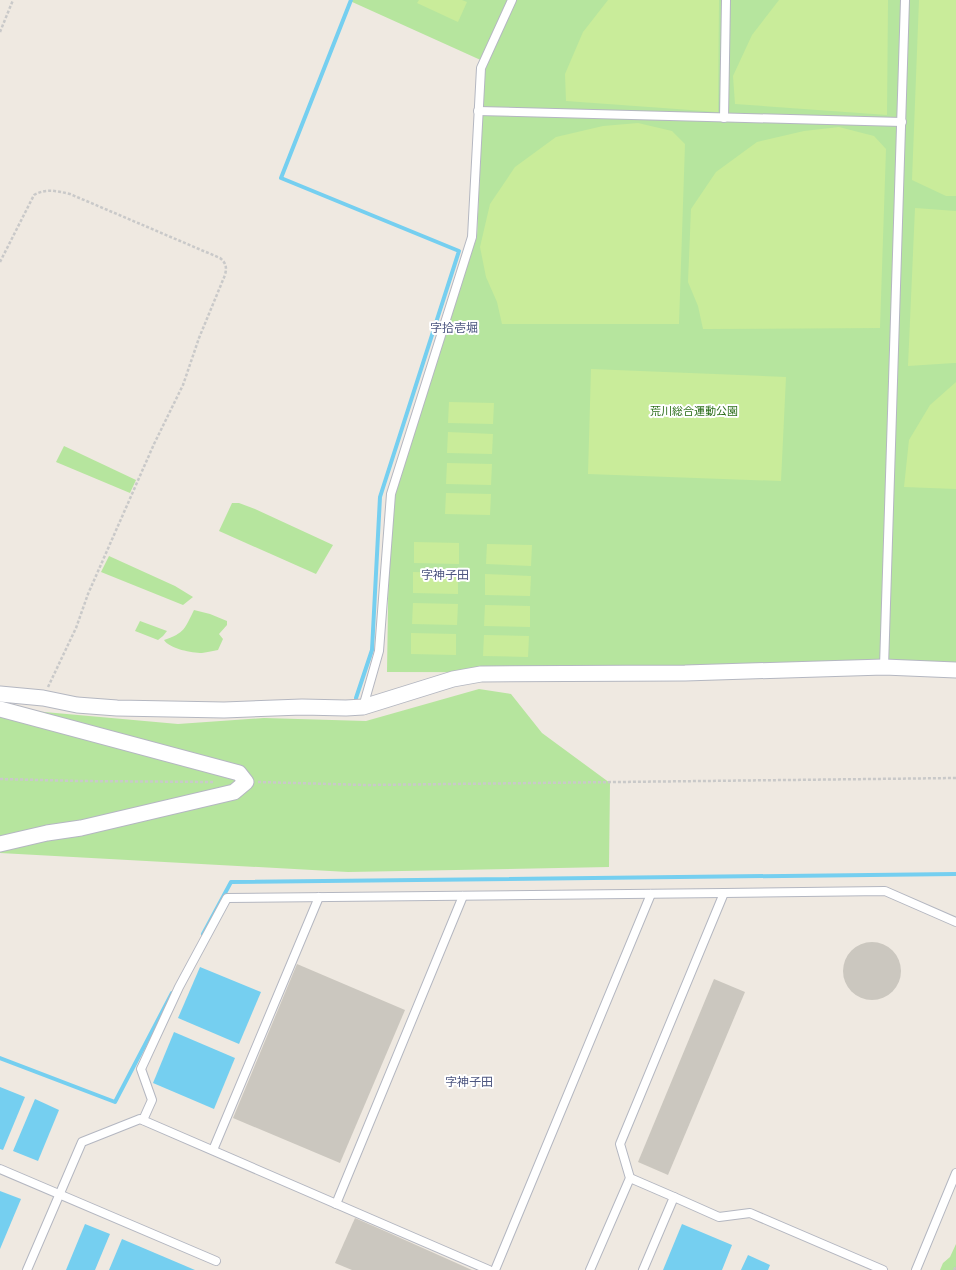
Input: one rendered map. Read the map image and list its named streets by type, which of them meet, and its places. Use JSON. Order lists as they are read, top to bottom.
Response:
{
  "districts": ["字拾壱堀", "字神子田", "字神子田"],
  "parks": ["荒川総合運動公園"]
}
